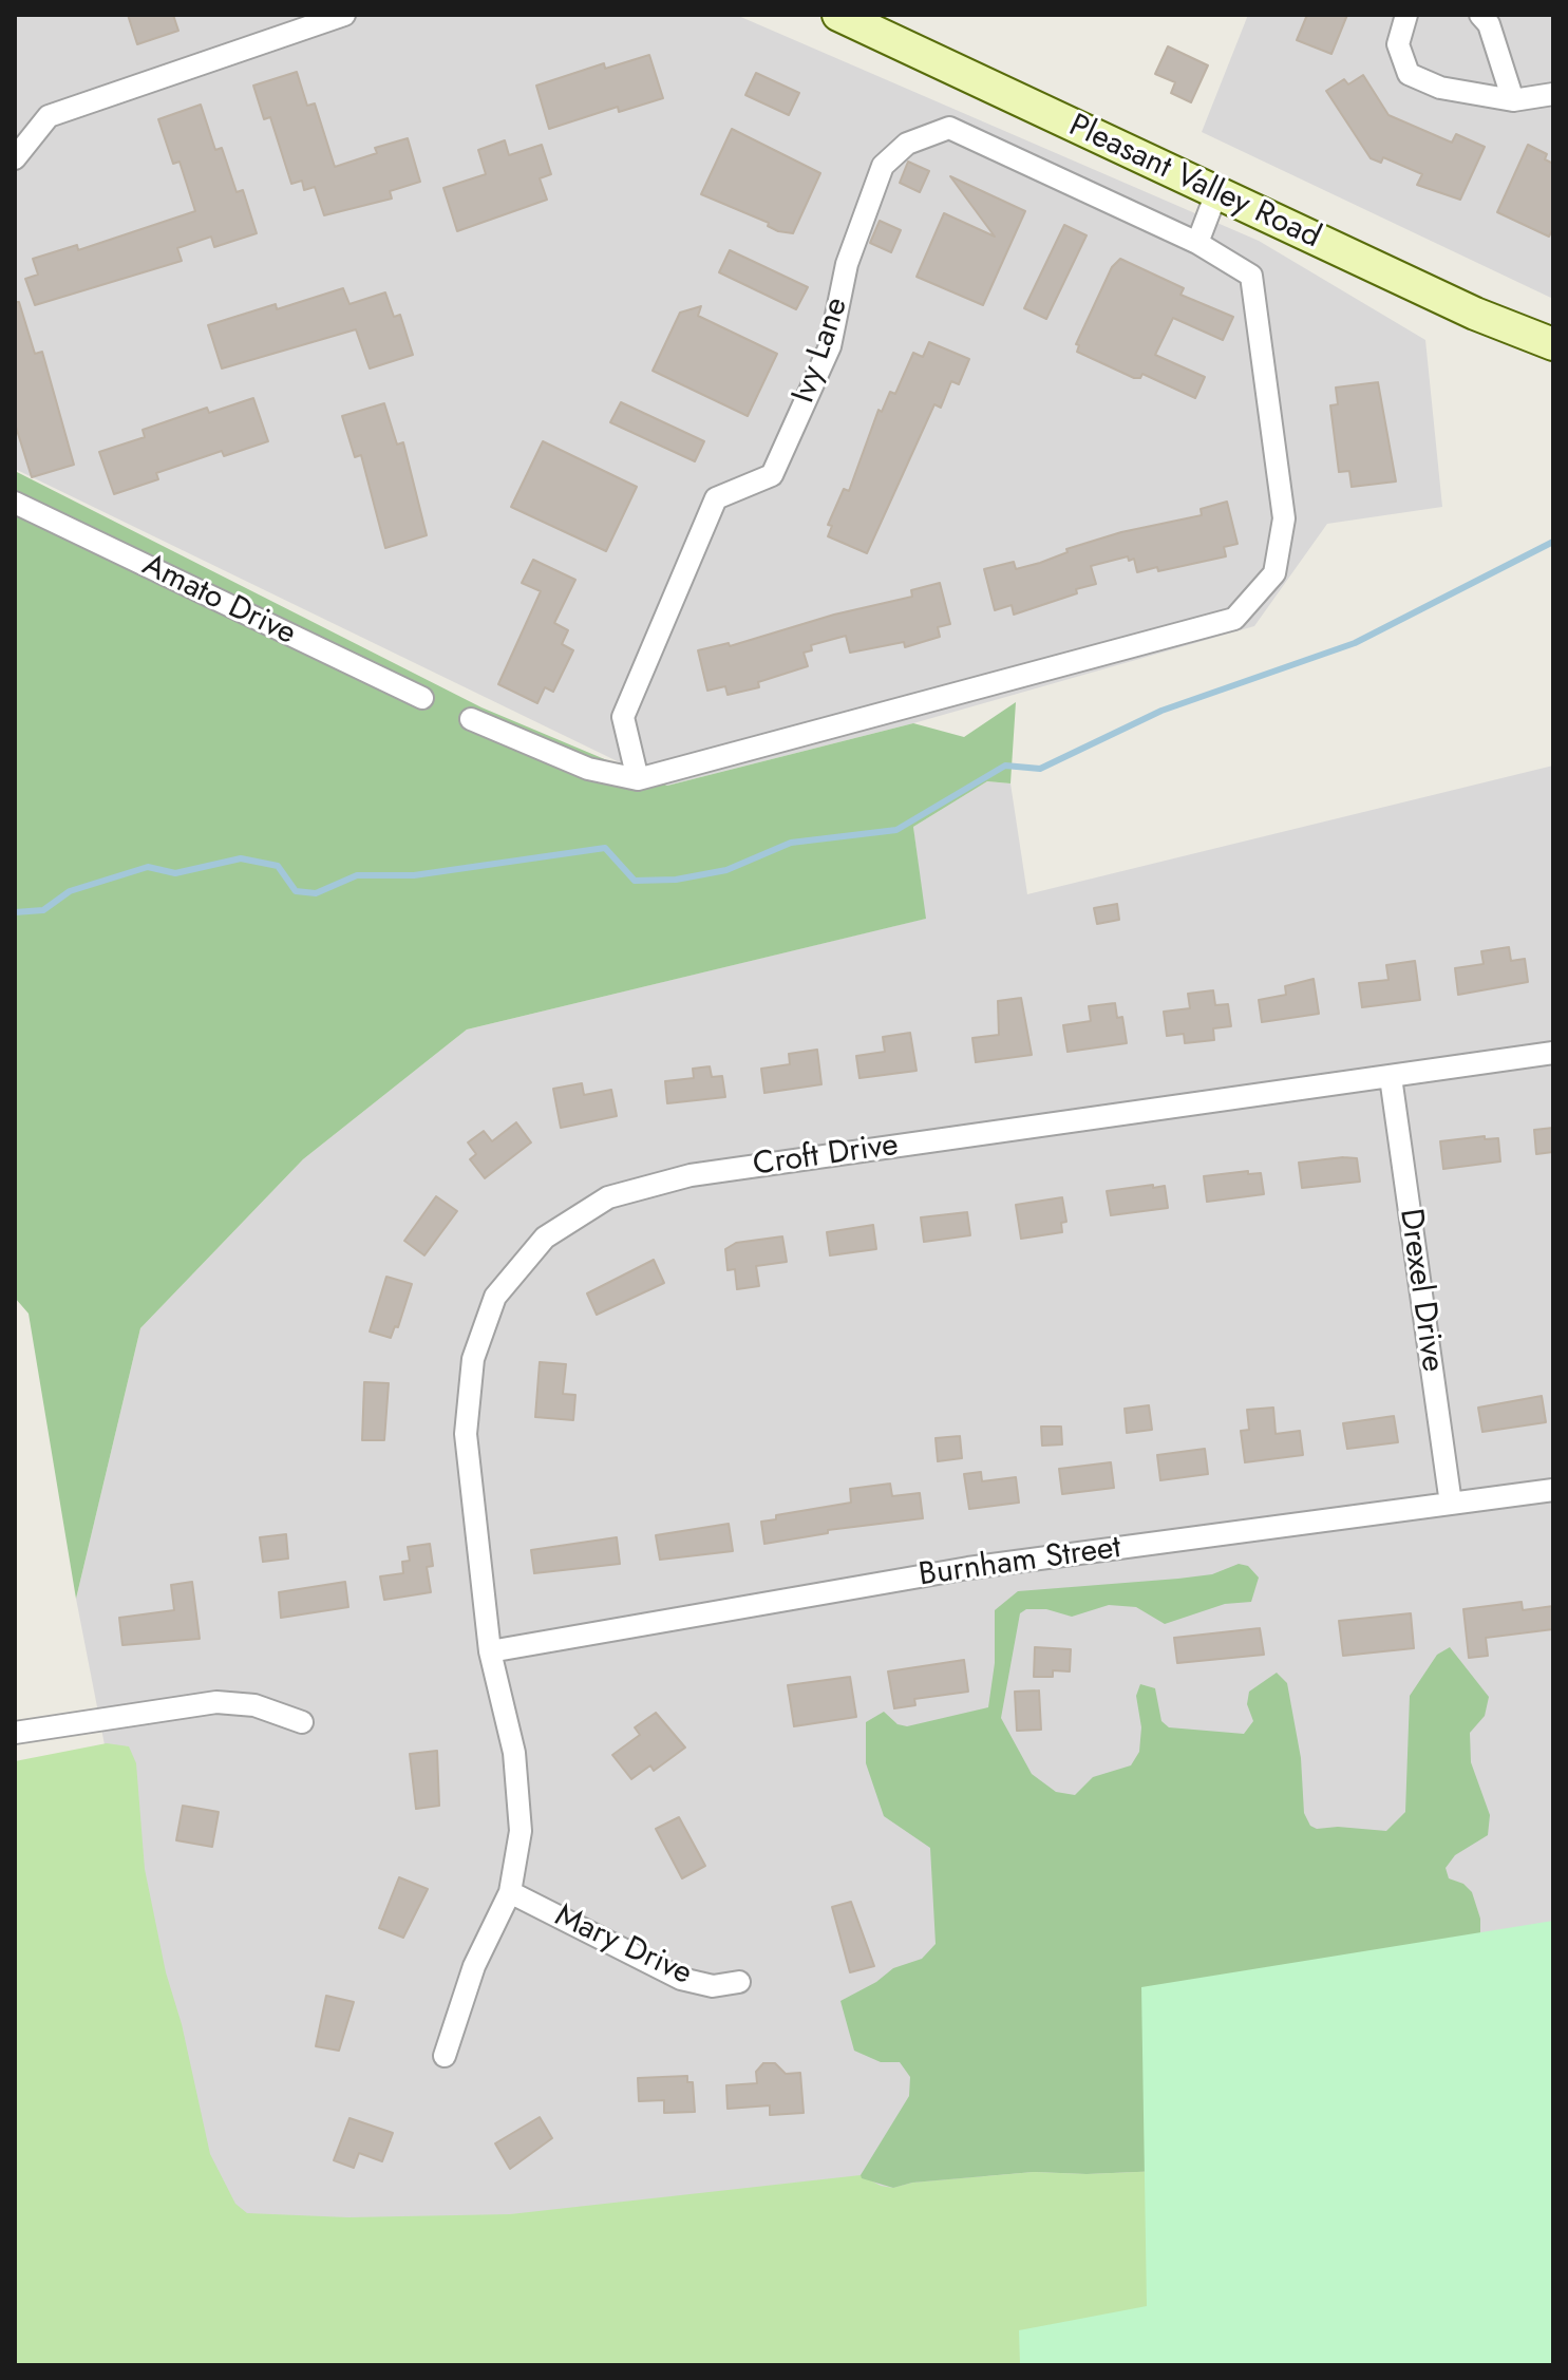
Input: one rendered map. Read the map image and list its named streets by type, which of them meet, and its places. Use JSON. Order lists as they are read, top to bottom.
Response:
{
  "streets": {
    "main road": ["Pleasant Valley Road"],
    "street": [
      "Ivy Lane",
      "Amato Drive",
      "Croft Drive",
      "Drexel Drive",
      "Burnham Street",
      "Mary Drive"
    ]
  },
  "crossings": [
    ["Croft Drive", "Drexel Drive"],
    ["Croft Drive", "Burnham Street"],
    ["Croft Drive", "Mary Drive"],
    ["Drexel Drive", "Burnham Street"]
  ]
}
